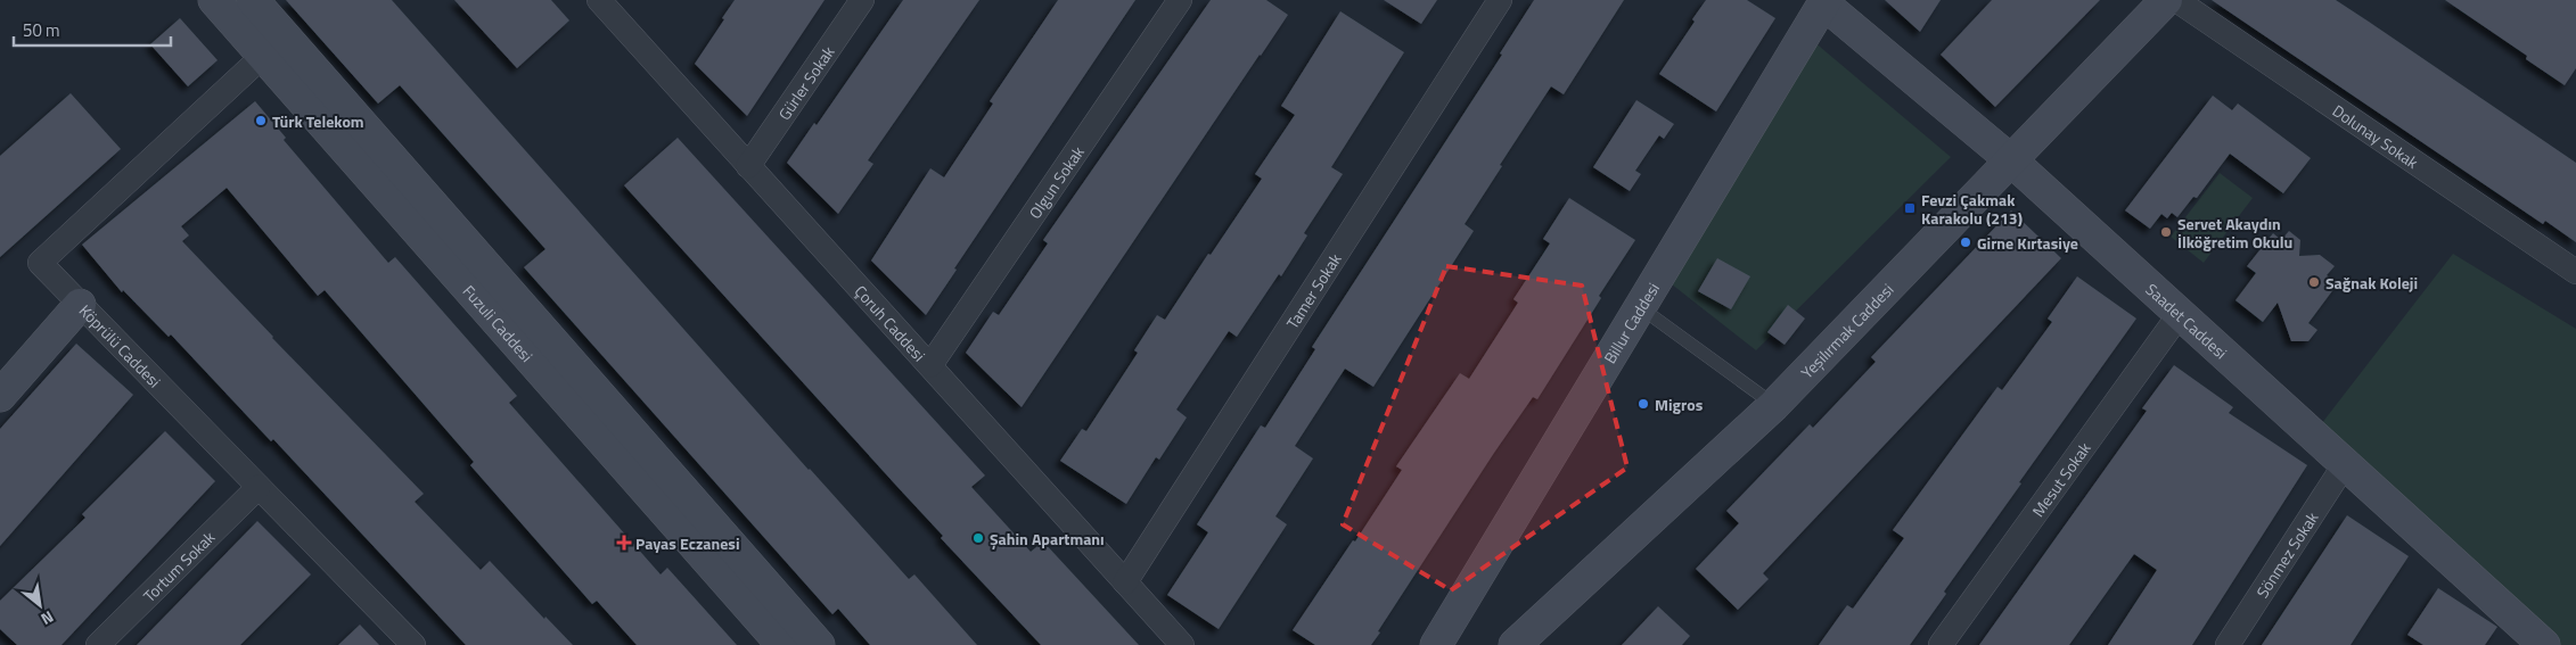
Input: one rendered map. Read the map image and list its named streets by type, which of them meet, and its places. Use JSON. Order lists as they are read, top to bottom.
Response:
{
  "streets": {
    "street": [
      "Gürler Sokak",
      "Dolunay Sokak",
      "Olgun Sokak",
      "Tamer Sokak",
      "Saadet Caddesi",
      "Çoruh Caddesi",
      "Fuzuli Caddesi",
      "Billur Caddesi",
      "Yeşilırmak Caddesi",
      "Köprülü Caddesi",
      "Mesut Sokak",
      "Sönmez Sokak",
      "Tortum Sokak"
    ]
  },
  "crossings": [
    ["Gürler Sokak", "Çoruh Caddesi"],
    ["Olgun Sokak", "Çoruh Caddesi"],
    ["Tamer Sokak", "Çoruh Caddesi"],
    ["Saadet Caddesi", "Billur Caddesi"],
    ["Saadet Caddesi", "Yeşilırmak Caddesi"],
    ["Saadet Caddesi", "Mesut Sokak"],
    ["Saadet Caddesi", "Sönmez Sokak"],
    ["Fuzuli Caddesi", "Köprülü Caddesi"],
    ["Köprülü Caddesi", "Tortum Sokak"]
  ],
  "places": {
    "other": [
      "Türk Telekom",
      "Servet Akaydın İlköğretim Okulu",
      "Girne Kırtasiye",
      "Sağnak Koleji",
      "Migros",
      "Şahin Apartmanı"
    ],
    "transit": ["Fevzi Çakmak Karakolu (213)"],
    "health": ["Payas Eczanesi"]
  },
  "scale_bar": "50 m",
  "north": "bottom right"
}
